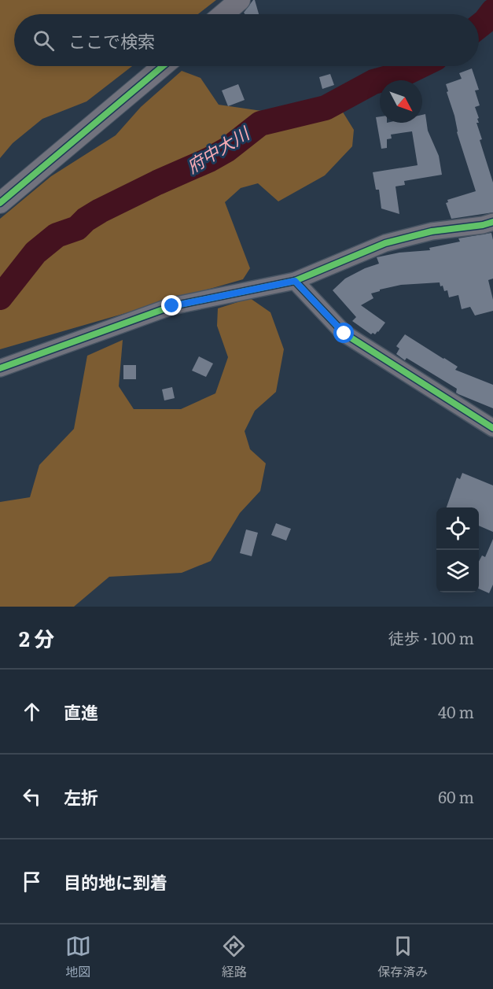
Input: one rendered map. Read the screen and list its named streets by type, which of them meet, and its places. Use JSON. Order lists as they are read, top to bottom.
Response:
{
  "water": ["府中大川"],
  "north": "bottom right",
  "page": {
    "search": "ここで検索",
    "heading": ["2 分", "徒歩 · 100 m"],
    "list": [
      ["直進", "40 m"],
      ["左折", "60 m"],
      "目的地に到着"
    ],
    "nav": ["地図", "経路", "保存済み"]
  }
}
